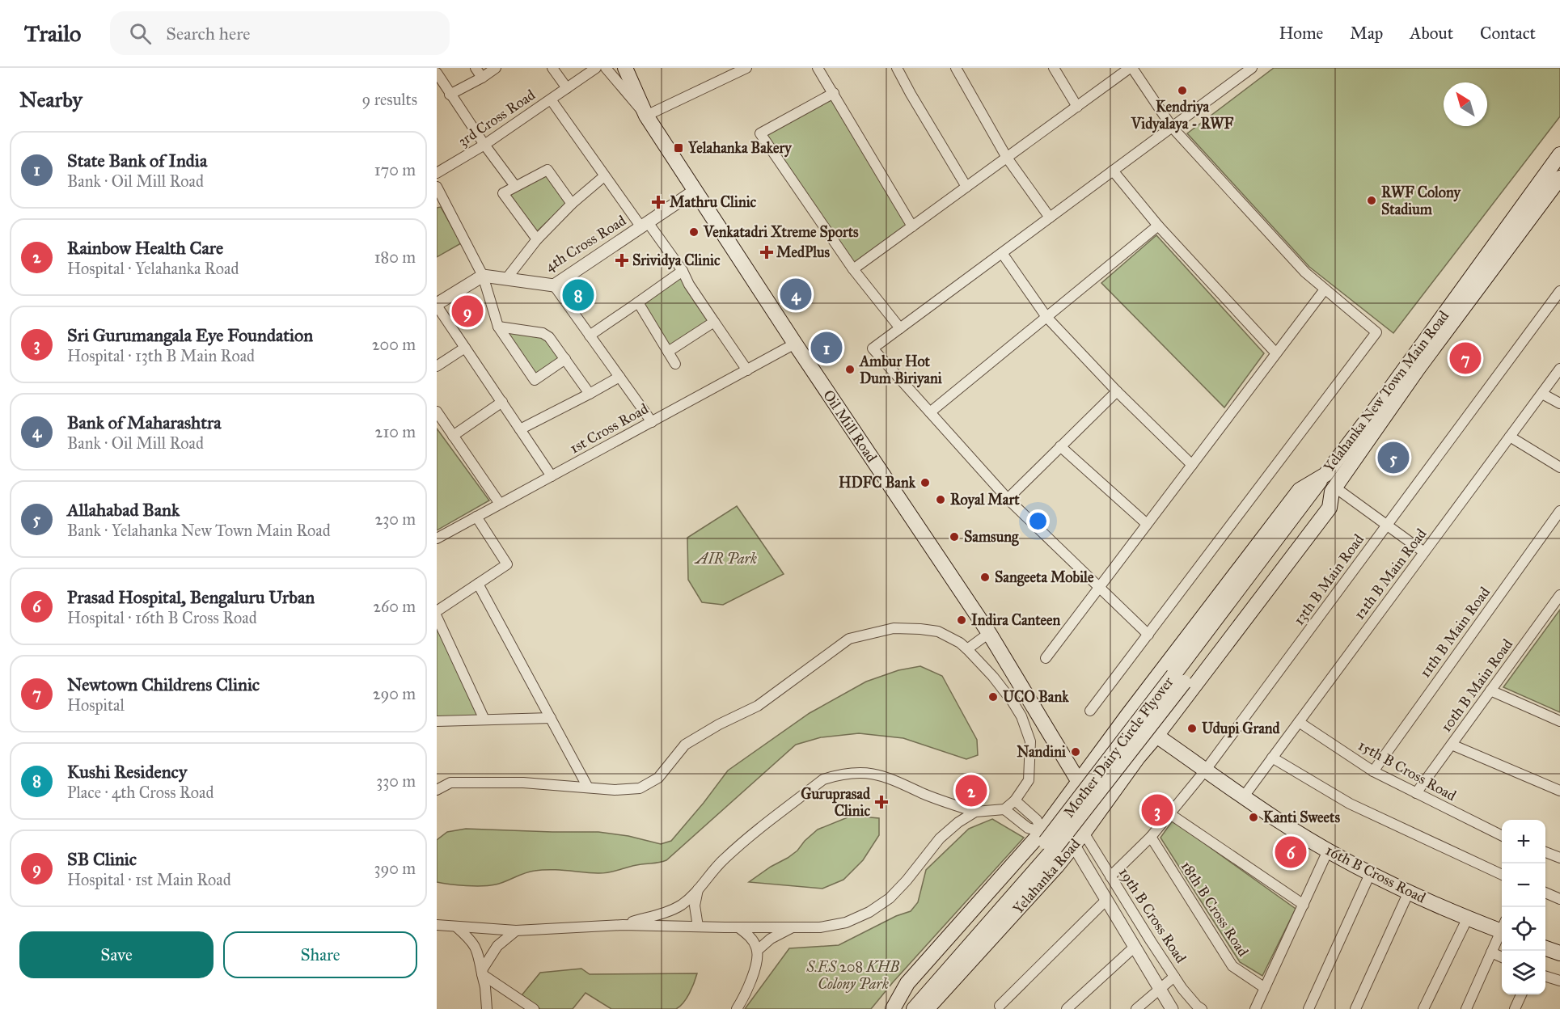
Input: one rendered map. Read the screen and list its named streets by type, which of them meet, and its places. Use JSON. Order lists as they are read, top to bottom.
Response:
{
  "streets": {
    "main road": [
      "Yelahanka New Town Main Road",
      "Oil Mill Road",
      "Mother Dairy Circle Flyover",
      "16th B Cross Road",
      "Yelahanka Road"
    ],
    "street": [
      "3rd Cross Road",
      "4th Cross Road",
      "1st Cross Road",
      "12th B Main Road",
      "13th B Main Road",
      "11th B Main Road",
      "10th B Main Road",
      "15th B Cross Road",
      "18th B Cross Road",
      "19th B Cross Road"
    ]
  },
  "crossings": [
    ["4th Cross Road", "Oil Mill Road"],
    ["Yelahanka New Town Main Road", "Oil Mill Road"],
    ["Yelahanka New Town Main Road", "Mother Dairy Circle Flyover"],
    ["Yelahanka New Town Main Road", "16th B Cross Road"],
    ["Yelahanka New Town Main Road", "Yelahanka Road"],
    ["Oil Mill Road", "1st Cross Road"],
    ["Oil Mill Road", "Yelahanka Road"],
    ["12th B Main Road", "15th B Cross Road"],
    ["12th B Main Road", "16th B Cross Road"],
    ["13th B Main Road", "16th B Cross Road"],
    ["13th B Main Road", "18th B Cross Road"],
    ["13th B Main Road", "19th B Cross Road"],
    ["11th B Main Road", "15th B Cross Road"],
    ["10th B Main Road", "15th B Cross Road"],
    ["16th B Cross Road", "Yelahanka Road"],
    ["Yelahanka Road", "19th B Cross Road"]
  ],
  "parks": ["AIR Park", "S.F.S 208 KHB Colony Park"],
  "places": {
    "other": [
      "Kendriya Vidyalaya - RWF",
      "RWF Colony Stadium",
      "Venkatadri Xtreme Sports",
      "Ambur Hot Dum Biriyani",
      "HDFC Bank",
      "Royal Mart",
      "Samsung",
      "Sangeeta Mobile",
      "Indira Canteen",
      "UCO Bank",
      "Udupi Grand",
      "Nandini",
      "Kanti Sweets"
    ],
    "transit": ["Yelahanka Bakery"],
    "health": [
      "Mathru Clinic",
      "MedPlus",
      "Srividya Clinic",
      "Guruprasad Clinic"
    ]
  },
  "north": "top left",
  "page": {
    "header": "Trailo",
    "search": "Search here",
    "nav": [
      "Home",
      "Map",
      "About",
      "Contact"
    ],
    "heading": ["Nearby", "9 results"],
    "list": [
      {
        "mark": "1",
        "name": "State Bank of India",
        "note": "Bank · Oil Mill Road",
        "value": "170 m"
      },
      {
        "mark": "2",
        "name": "Rainbow Health Care",
        "note": "Hospital · Yelahanka Road",
        "value": "180 m"
      },
      {
        "mark": "3",
        "name": "Sri Gurumangala Eye Foundation",
        "note": "Hospital · 13th B Main Road",
        "value": "200 m"
      },
      {
        "mark": "4",
        "name": "Bank of Maharashtra",
        "note": "Bank · Oil Mill Road",
        "value": "210 m"
      },
      {
        "mark": "5",
        "name": "Allahabad Bank",
        "note": "Bank · Yelahanka New Town Main Road",
        "value": "230 m"
      },
      {
        "mark": "6",
        "name": "Prasad Hospital, Bengaluru Urban",
        "note": "Hospital · 16th B Cross Road",
        "value": "260 m"
      },
      {
        "mark": "7",
        "name": "Newtown Childrens Clinic",
        "note": "Hospital",
        "value": "290 m"
      },
      {
        "mark": "8",
        "name": "Kushi Residency",
        "note": "Place · 4th Cross Road",
        "value": "330 m"
      },
      {
        "mark": "9",
        "name": "SB Clinic",
        "note": "Hospital · 1st Main Road",
        "value": "390 m"
      }
    ],
    "pins": [
      "4",
      "8",
      "9",
      "1",
      "7",
      "5",
      "2",
      "3",
      "6"
    ],
    "map_buttons": ["+", "−"],
    "buttons": ["Save", "Share"]
  }
}
